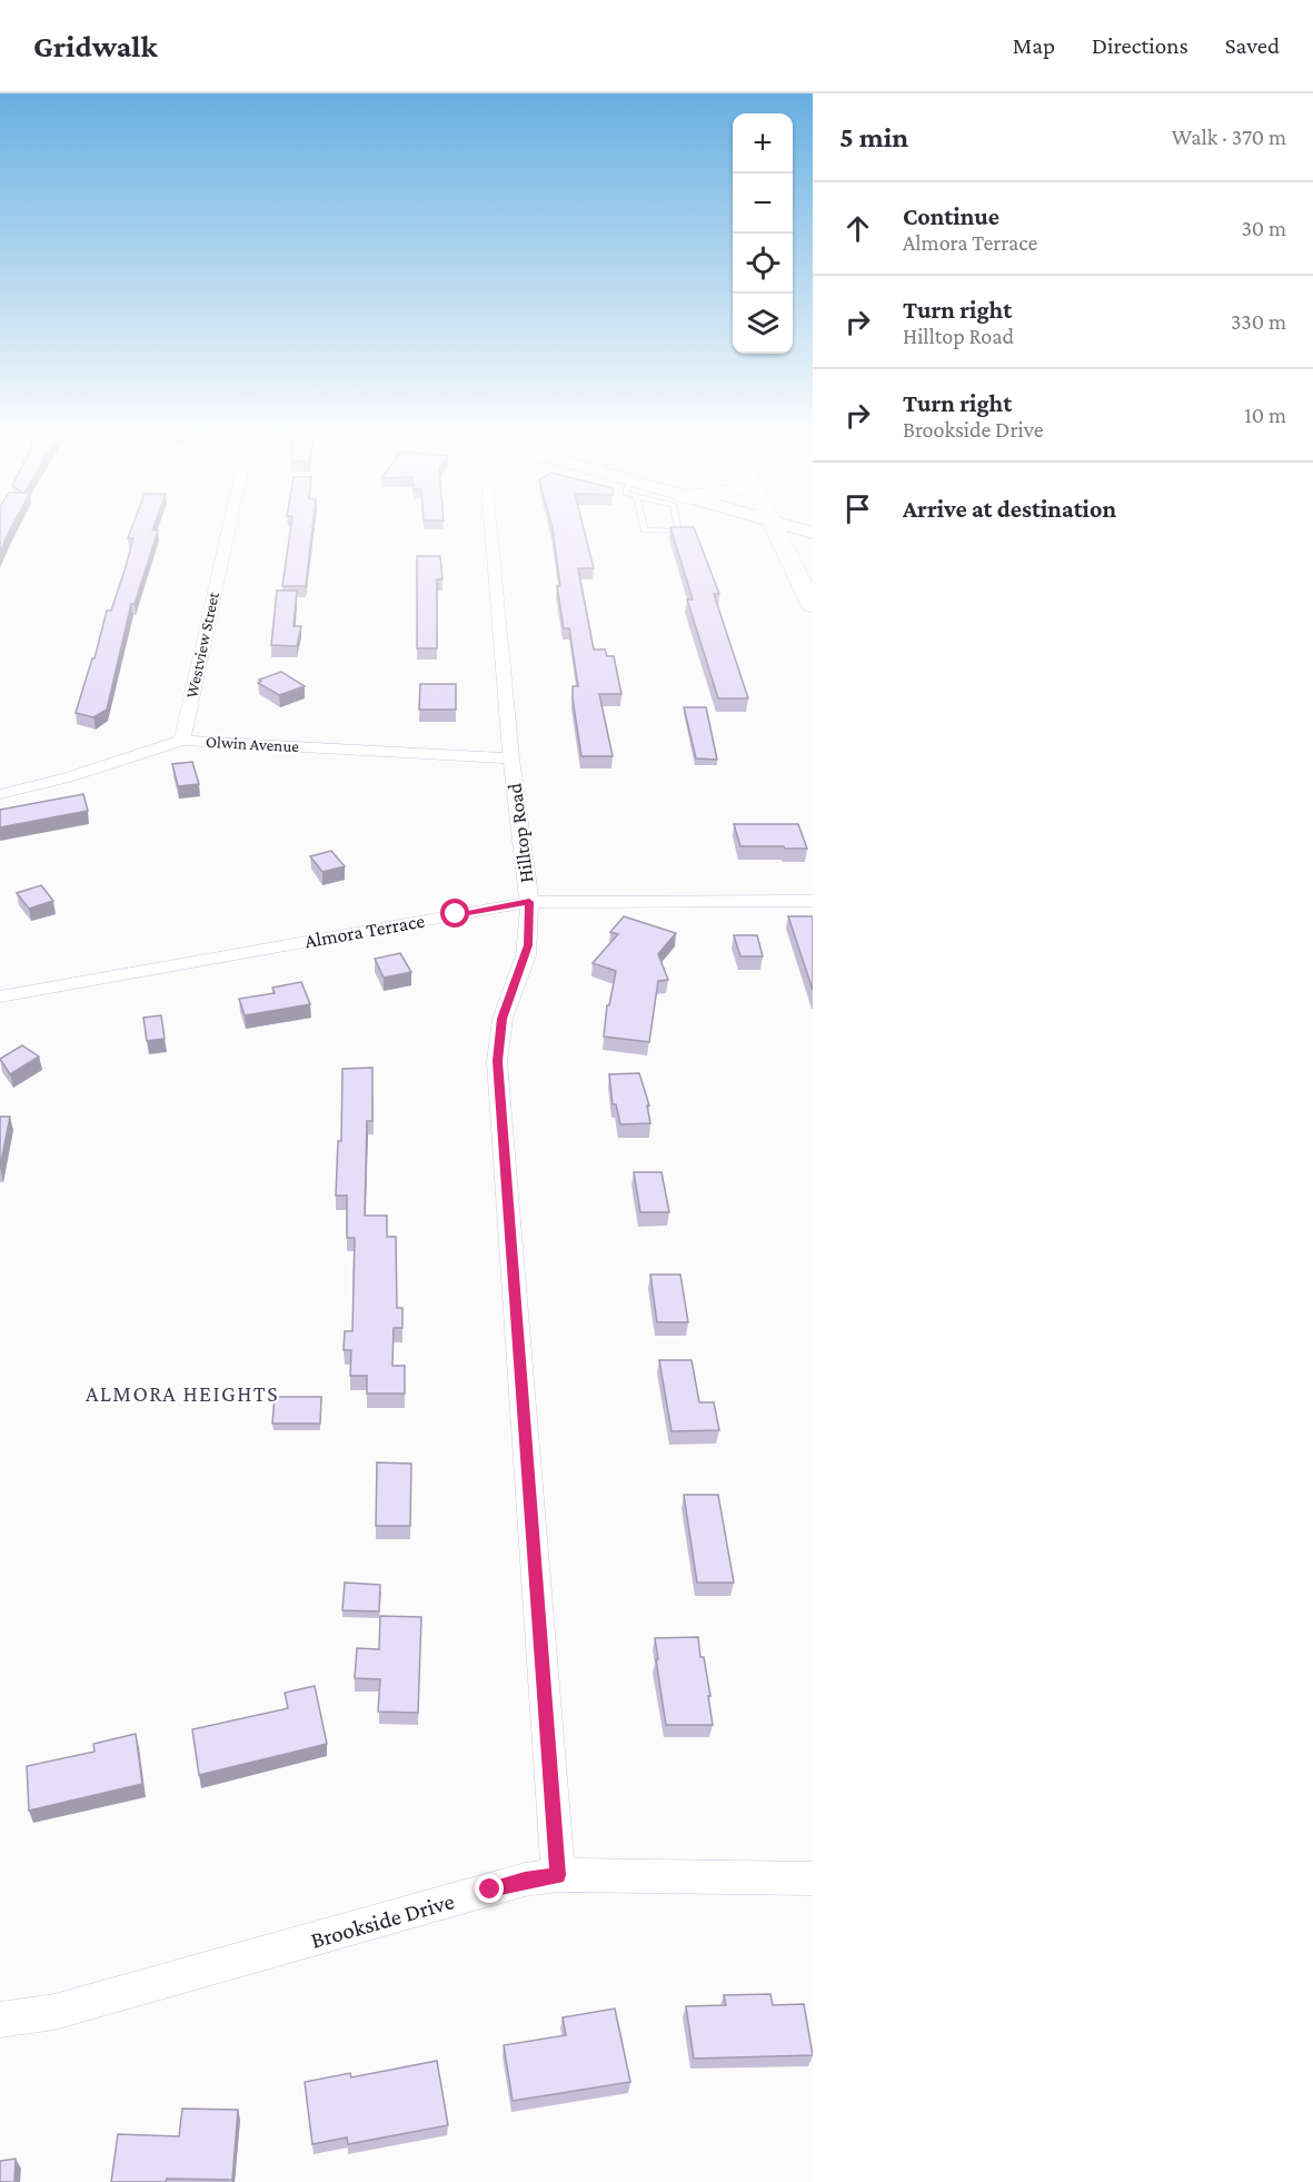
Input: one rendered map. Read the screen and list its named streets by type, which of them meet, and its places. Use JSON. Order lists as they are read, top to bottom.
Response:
{
  "streets": {
    "street": [
      "Westview Street",
      "Olwin Avenue",
      "Hilltop Road",
      "Almora Terrace",
      "Brookside Drive"
    ]
  },
  "crossings": [
    ["Westview Street", "Olwin Avenue"],
    ["Olwin Avenue", "Hilltop Road"],
    ["Hilltop Road", "Almora Terrace"],
    ["Hilltop Road", "Brookside Drive"]
  ],
  "districts": ["ALMORA HEIGHTS"],
  "page": {
    "header": "Gridwalk",
    "nav": ["Map", "Directions", "Saved"],
    "heading": ["5 min", "Walk · 370 m"],
    "map_buttons": ["+", "−"],
    "list": [
      ["Continue", "Almora Terrace", "30 m"],
      ["Turn right", "Hilltop Road", "330 m"],
      ["Turn right", "Brookside Drive", "10 m"],
      "Arrive at destination"
    ]
  }
}
